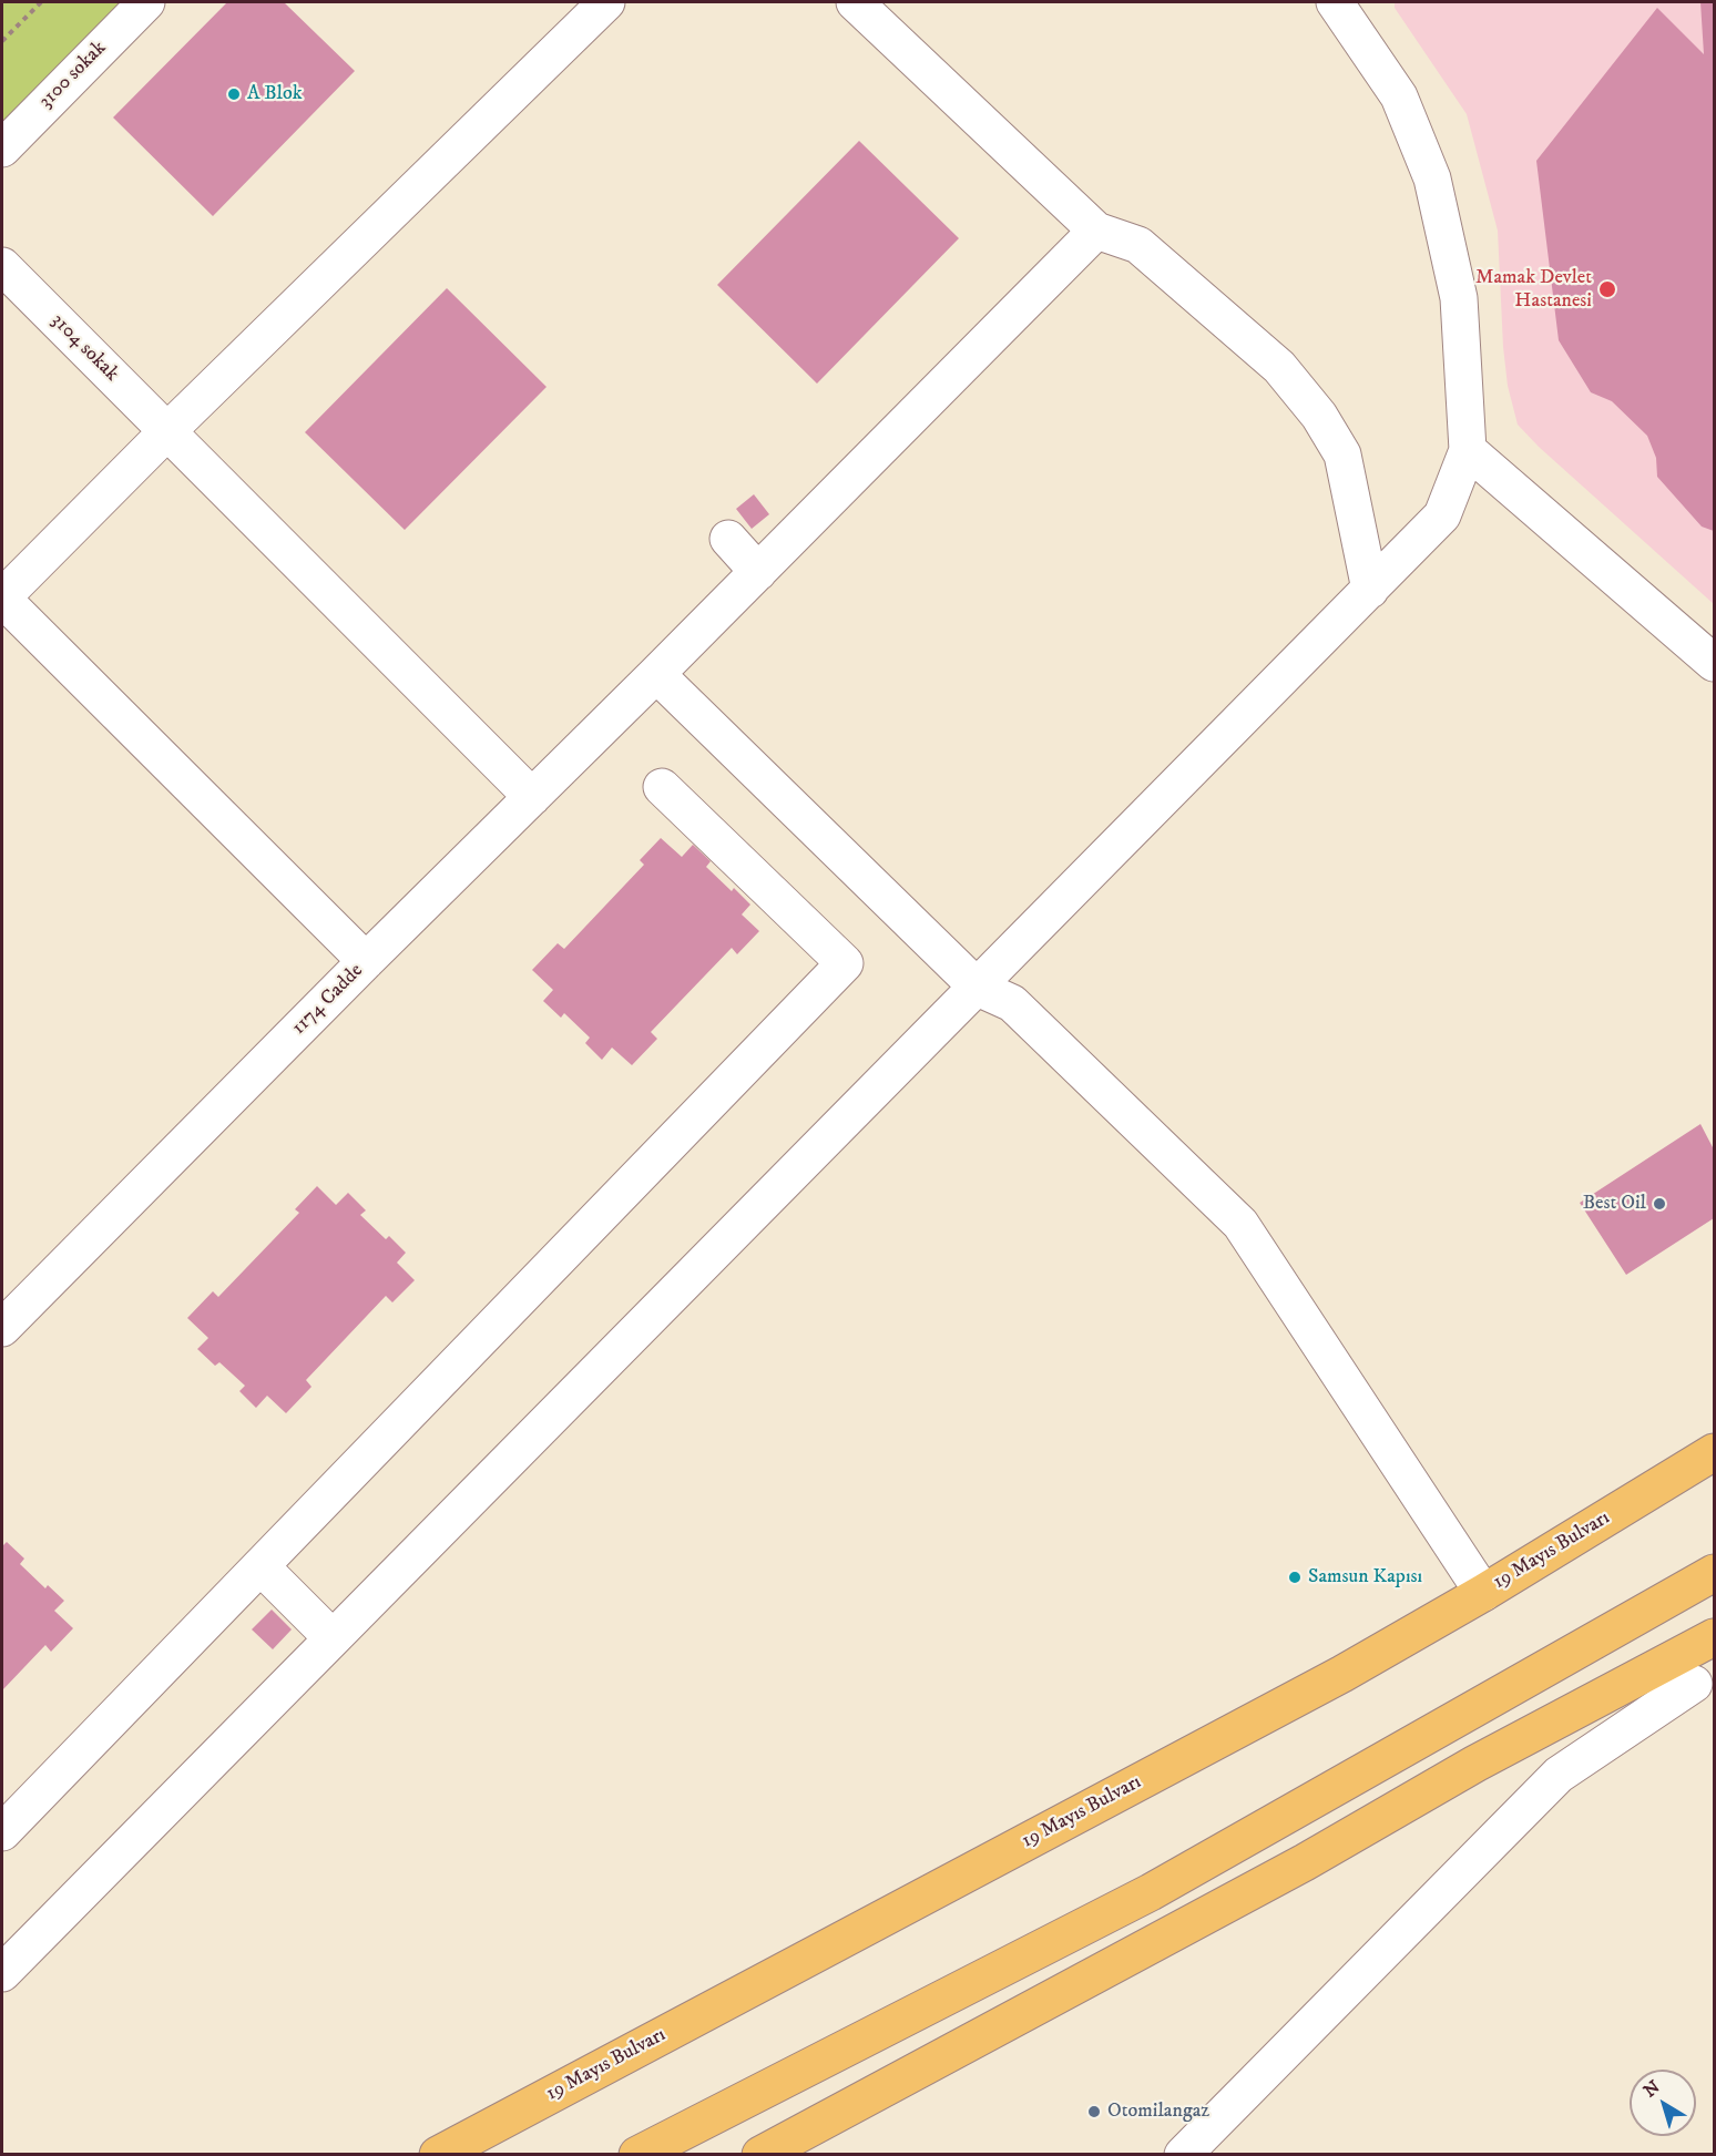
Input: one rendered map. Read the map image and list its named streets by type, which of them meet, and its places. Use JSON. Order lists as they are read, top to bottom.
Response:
{
  "streets": {
    "highway": ["19 Mayıs Bulvarı"],
    "street": ["3100 sokak", "3104 sokak", "1174 Cadde"]
  },
  "crossings": [
    ["3104 sokak", "1174 Cadde"]
  ],
  "places": [
    "A Blok",
    "Mamak Devlet Hastanesi",
    "Best Oil",
    "Samsun Kapısı",
    "Otomilangaz"
  ],
  "north": "top left"
}
